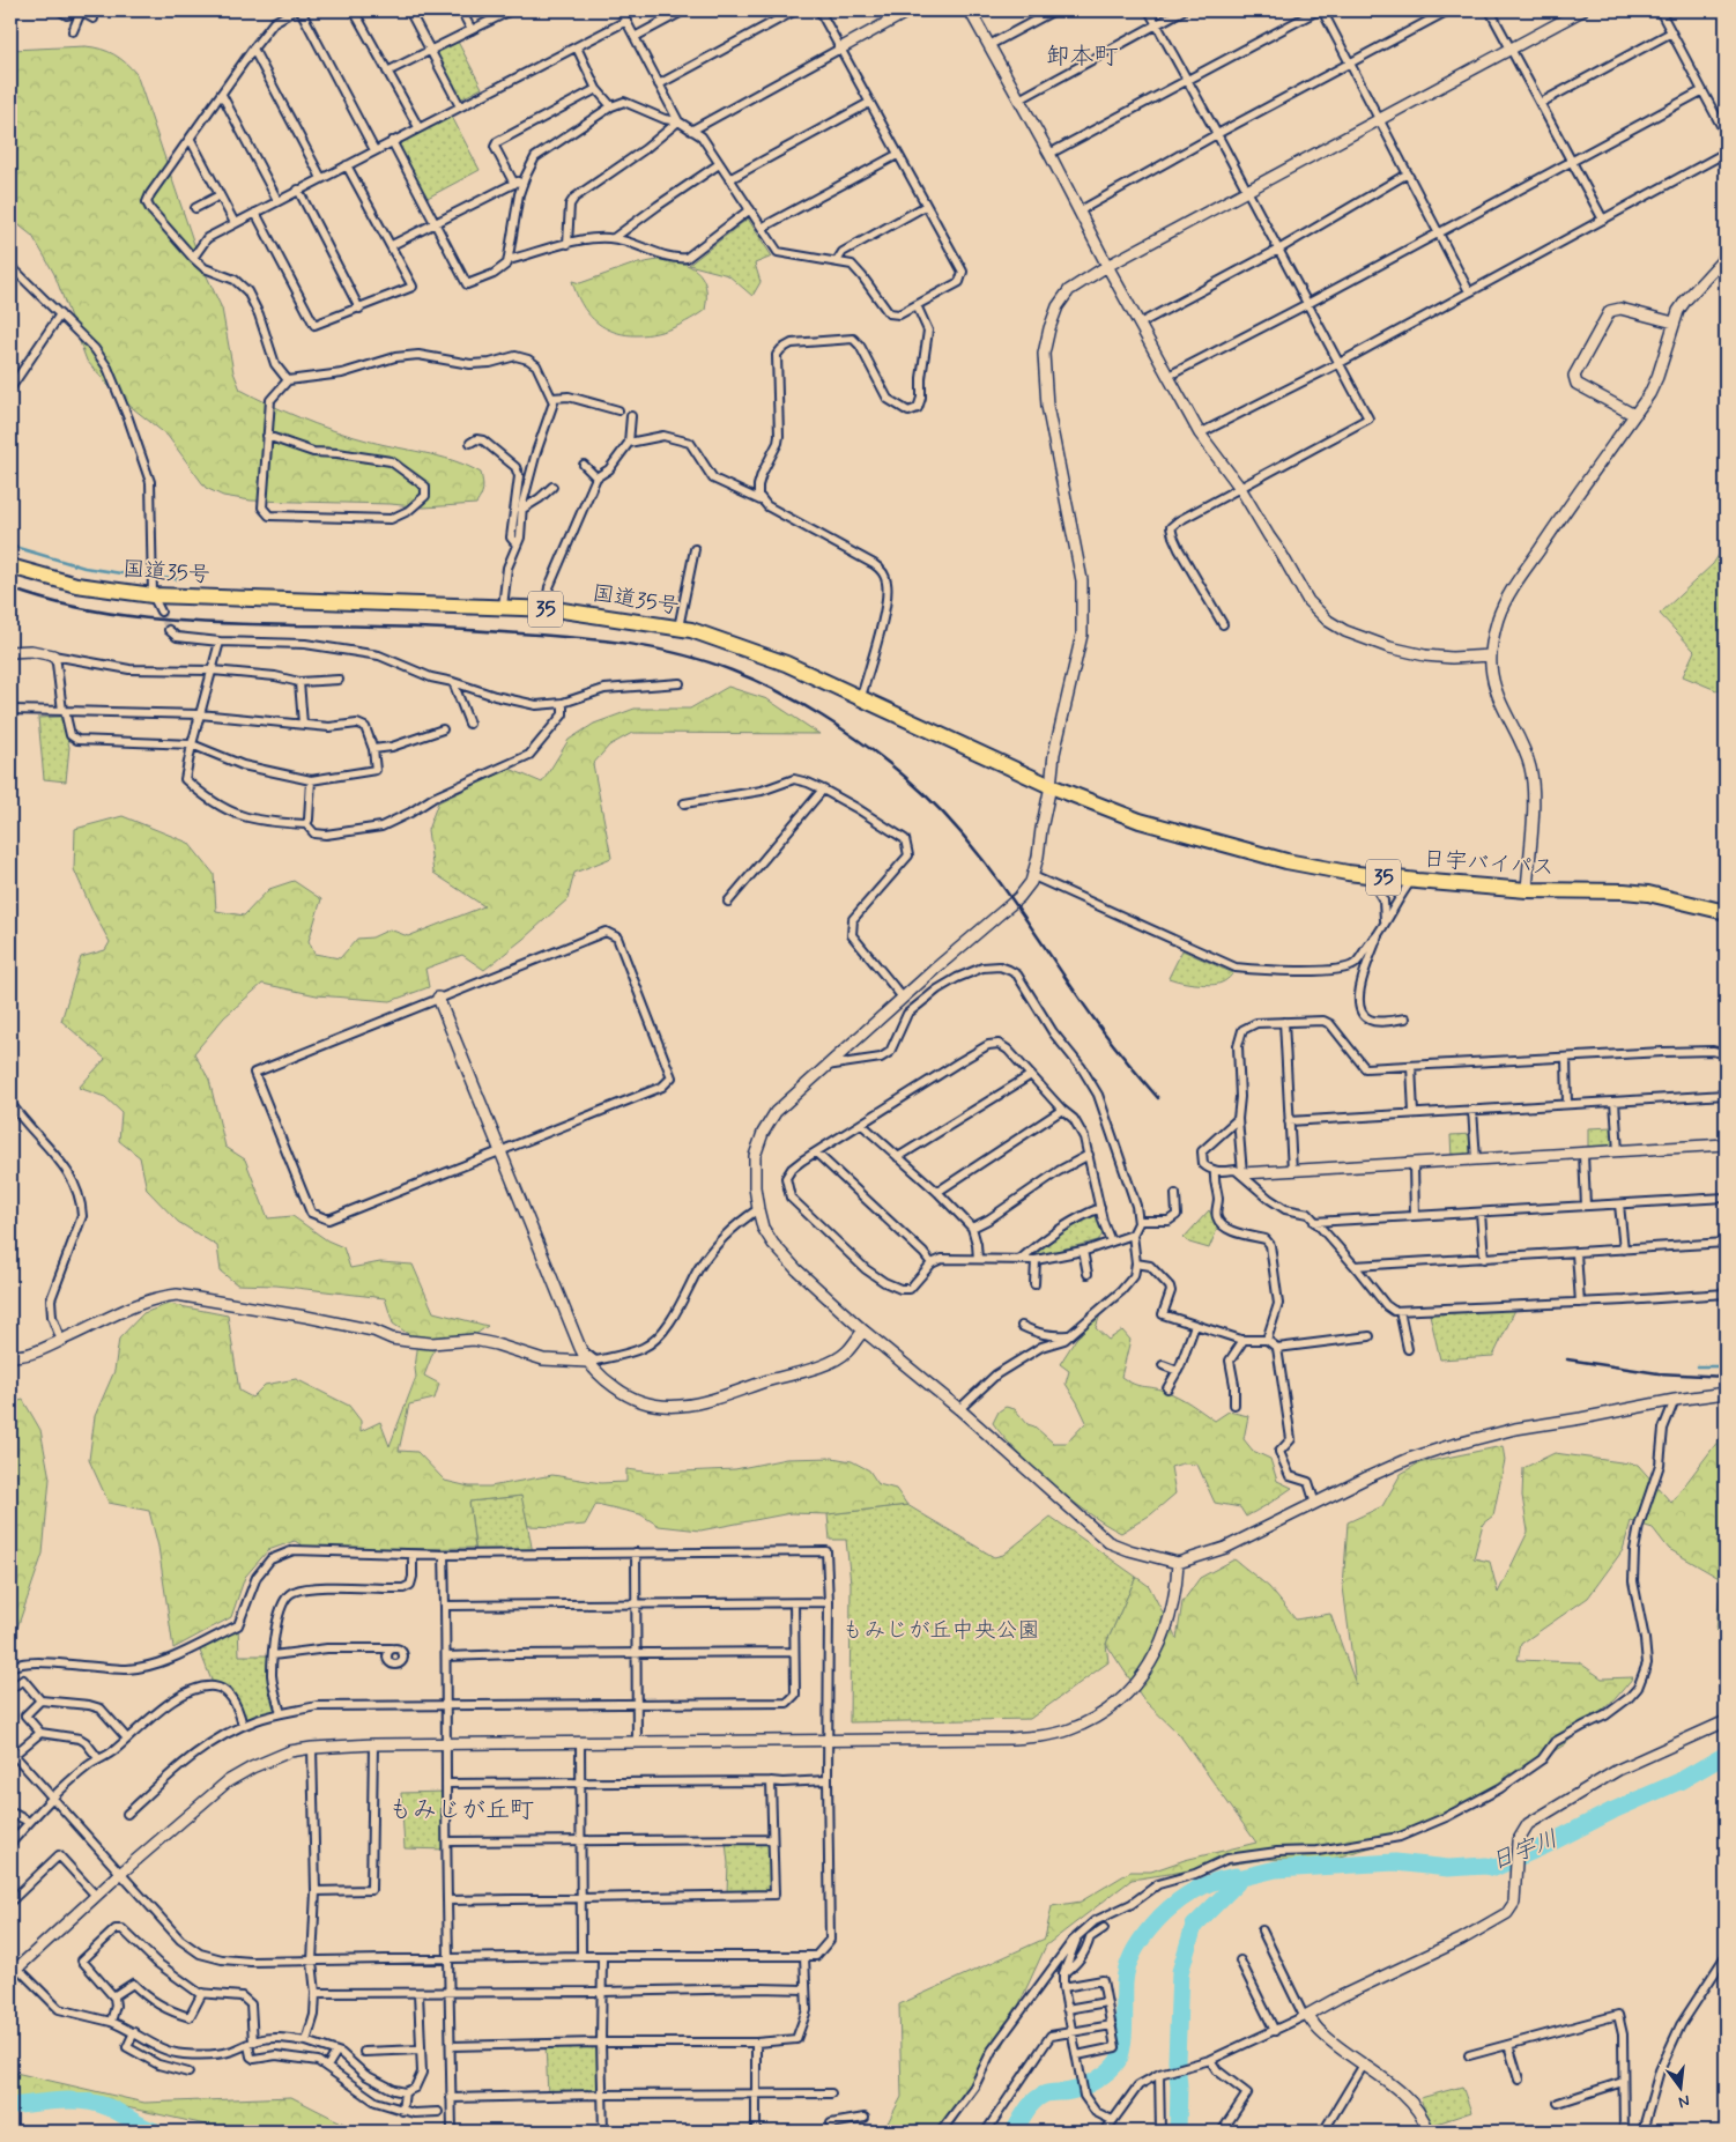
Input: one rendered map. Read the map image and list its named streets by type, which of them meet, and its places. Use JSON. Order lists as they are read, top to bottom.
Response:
{
  "streets": {
    "highway": ["国道35号", "35", "日宇バイパス"]
  },
  "crossings": [
    ["国道35号", "日宇バイパス"]
  ],
  "districts": ["卸本町", "もみじが丘町"],
  "water": ["日宇川"],
  "parks": ["もみじが丘中央公園"],
  "north": "bottom"
}
